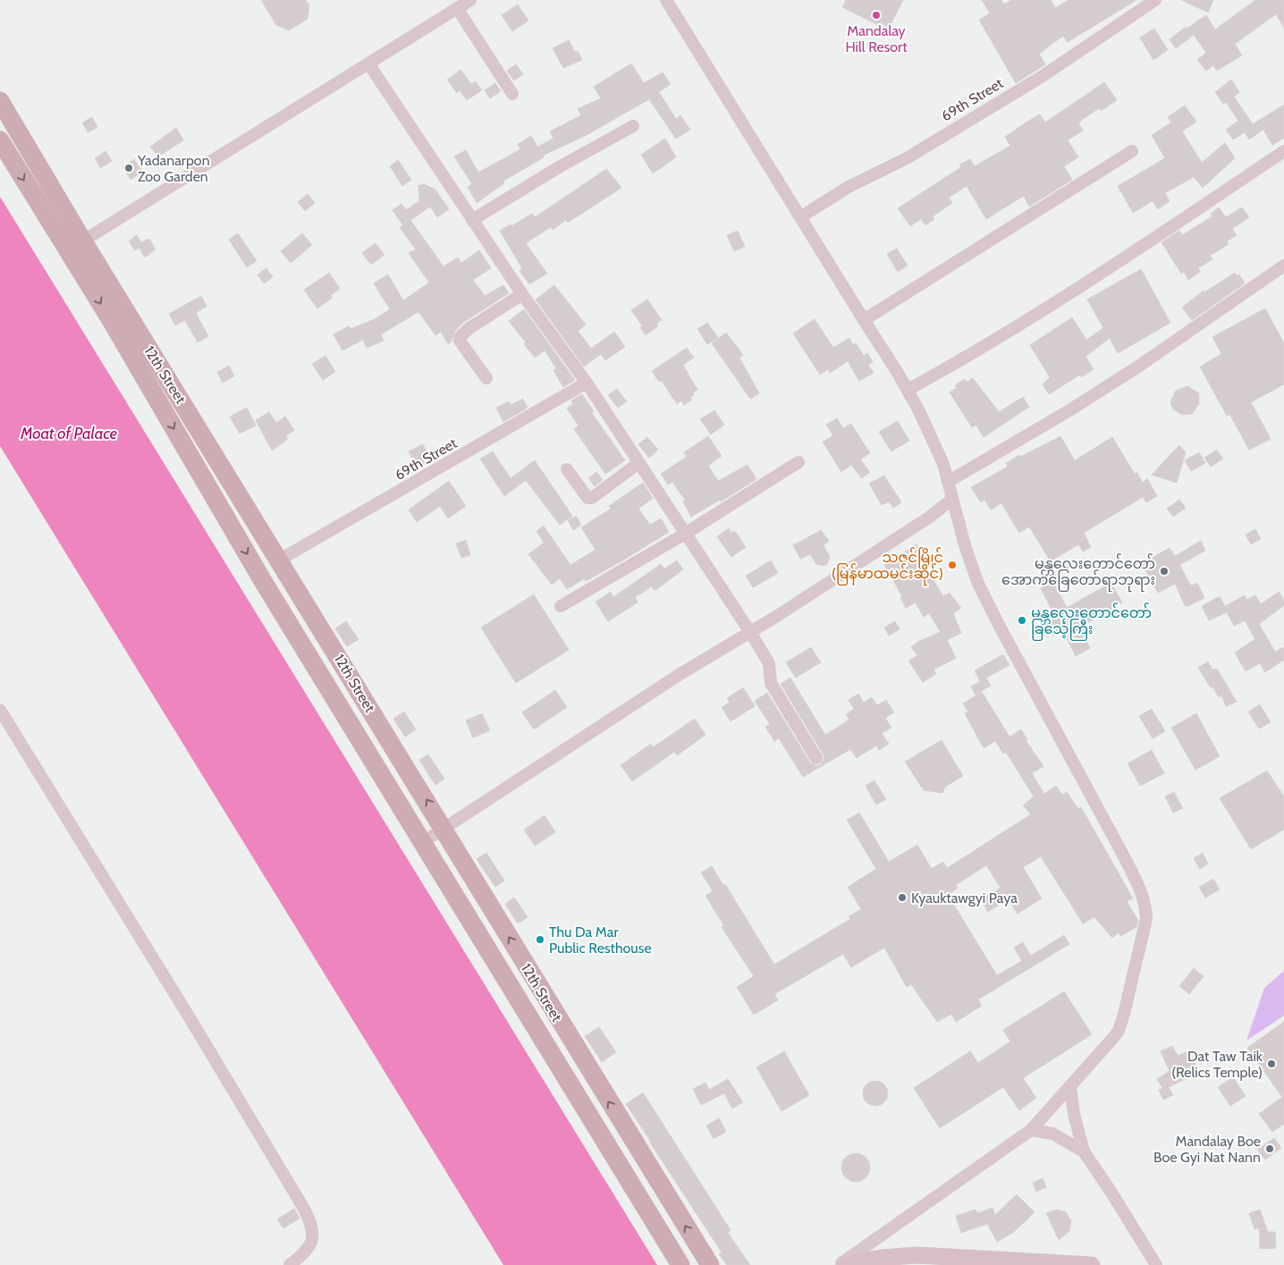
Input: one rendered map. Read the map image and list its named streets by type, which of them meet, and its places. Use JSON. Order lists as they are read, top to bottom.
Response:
{
  "streets": {
    "main road": ["12th Street"],
    "street": ["69th Street"]
  },
  "crossings": [
    ["69th Street", "12th Street"]
  ],
  "water": ["Moat of Palace"],
  "places": [
    "Mandalay Hill Resort",
    "Yadanarpon Zoo Garden",
    "သဇင်မြိုင် (မြန်မာထမင်းဆိုင်)",
    "မန္တ‌လေးတောင်တော် အောက်ခြေတော်ရာဘုရား‌",
    "မန္တလေးတောင်တော် ‌ခြင်္သေ့ကြီး",
    "Kyauktawgyi Paya",
    "Thu Da Mar Public Resthouse",
    "Dat Taw Taik (Relics Temple)",
    "Mandalay Boe Boe Gyi Nat Nann"
  ]
}
